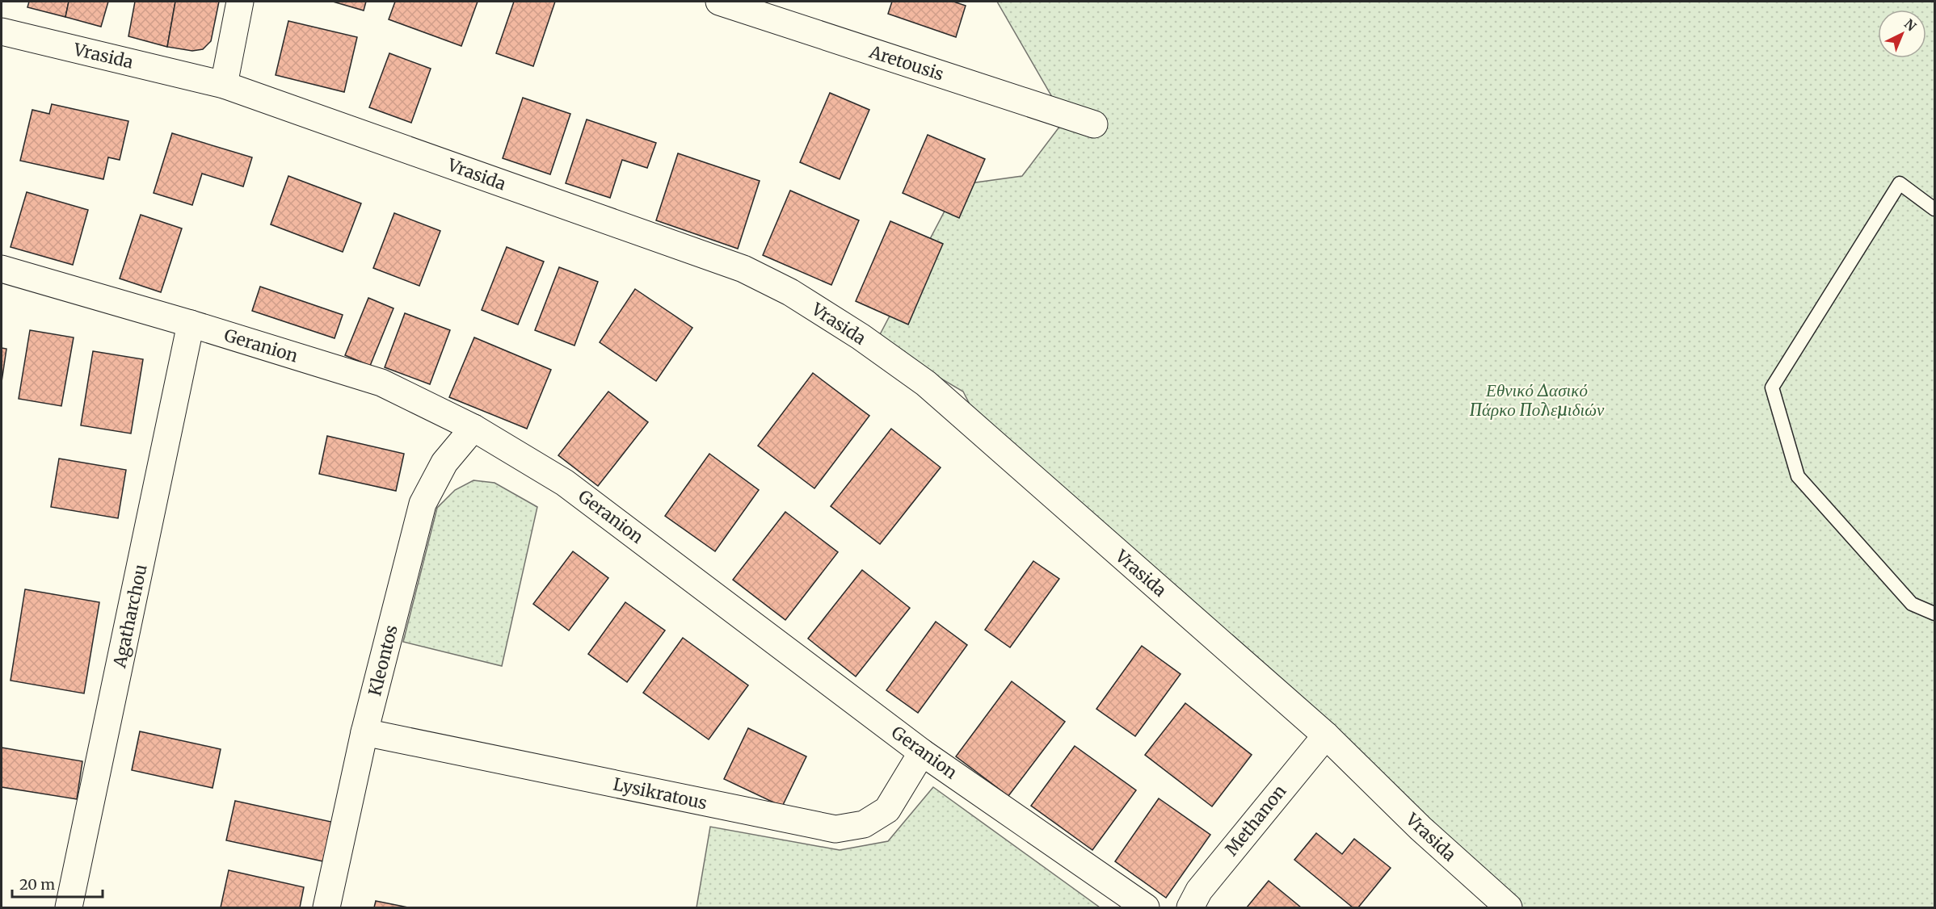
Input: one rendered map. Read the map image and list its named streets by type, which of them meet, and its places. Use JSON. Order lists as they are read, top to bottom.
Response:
{
  "streets": {
    "street": [
      "Vrasida",
      "Aretousis",
      "Geranion",
      "Agatharchou",
      "Kleontos",
      "Lysikratous",
      "Methanon"
    ]
  },
  "crossings": [
    ["Vrasida", "Methanon"],
    ["Geranion", "Agatharchou"],
    ["Geranion", "Kleontos"],
    ["Geranion", "Lysikratous"],
    ["Kleontos", "Lysikratous"]
  ],
  "parks": ["Εθνικό Δασικό Πάρκο Πολεμιδιών"],
  "scale_bar": "20 m",
  "north": "top right"
}
